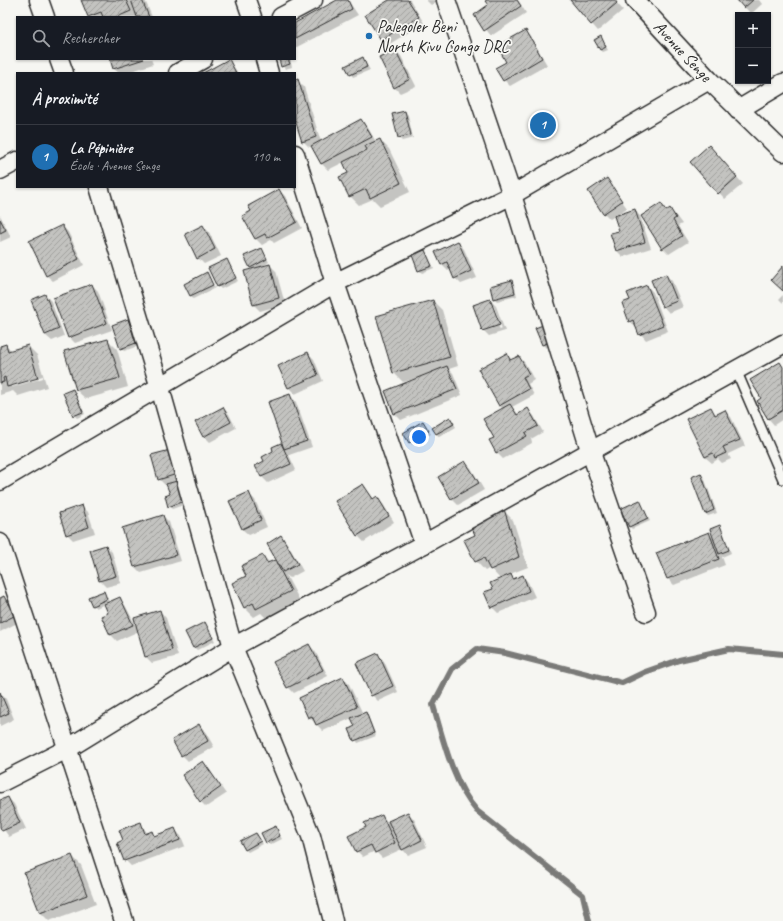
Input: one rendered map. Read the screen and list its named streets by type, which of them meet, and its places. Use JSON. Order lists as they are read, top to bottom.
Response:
{
  "streets": {
    "street": ["Avenue Senge"]
  },
  "places": ["Palegoler Beni North Kivu Congo DRC"],
  "page": {
    "map_buttons": ["+", "−"],
    "search": "Rechercher",
    "heading": "À proximité",
    "pins": "1",
    "list": [
      {
        "mark": "1",
        "name": "La Pépinière",
        "note": "École · Avenue Senge",
        "value": "110 m"
      }
    ]
  }
}
